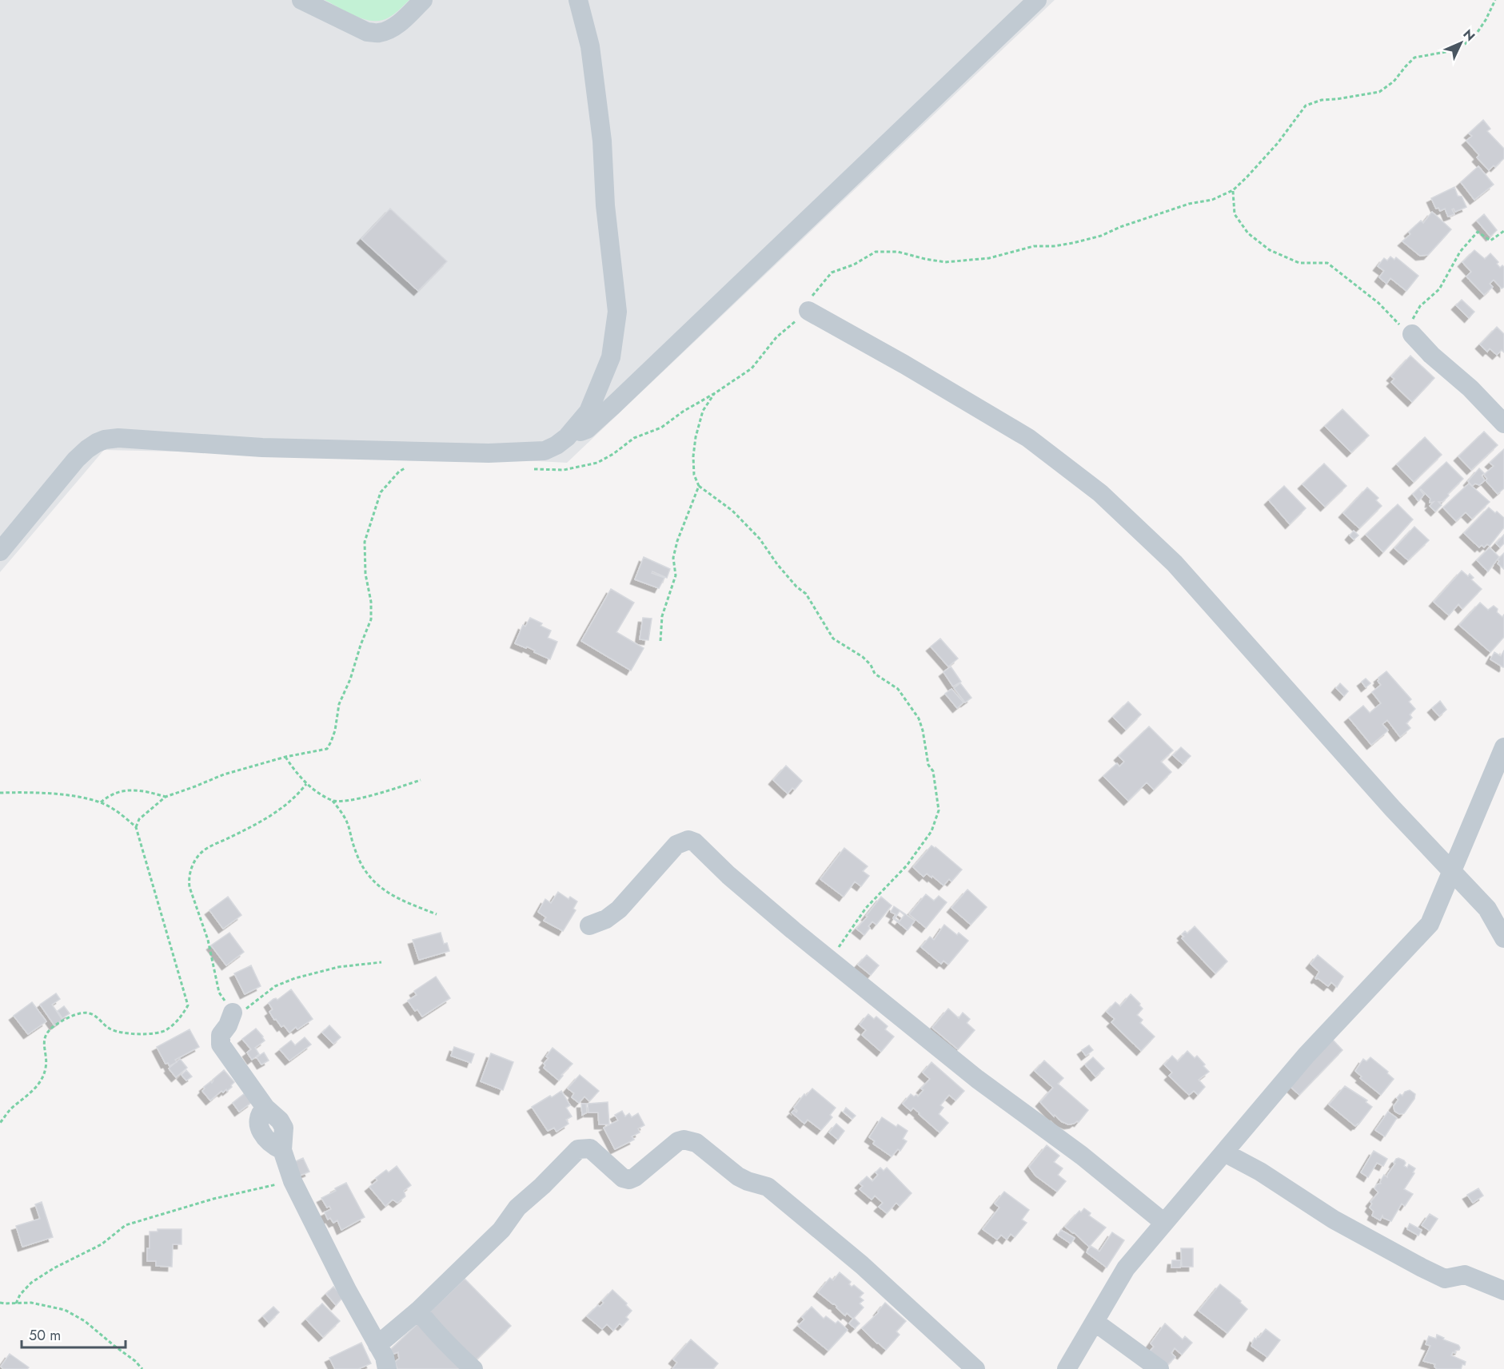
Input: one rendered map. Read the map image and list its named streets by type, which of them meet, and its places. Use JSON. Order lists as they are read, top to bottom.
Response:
{
  "scale_bar": "50 m",
  "north": "top right"
}
